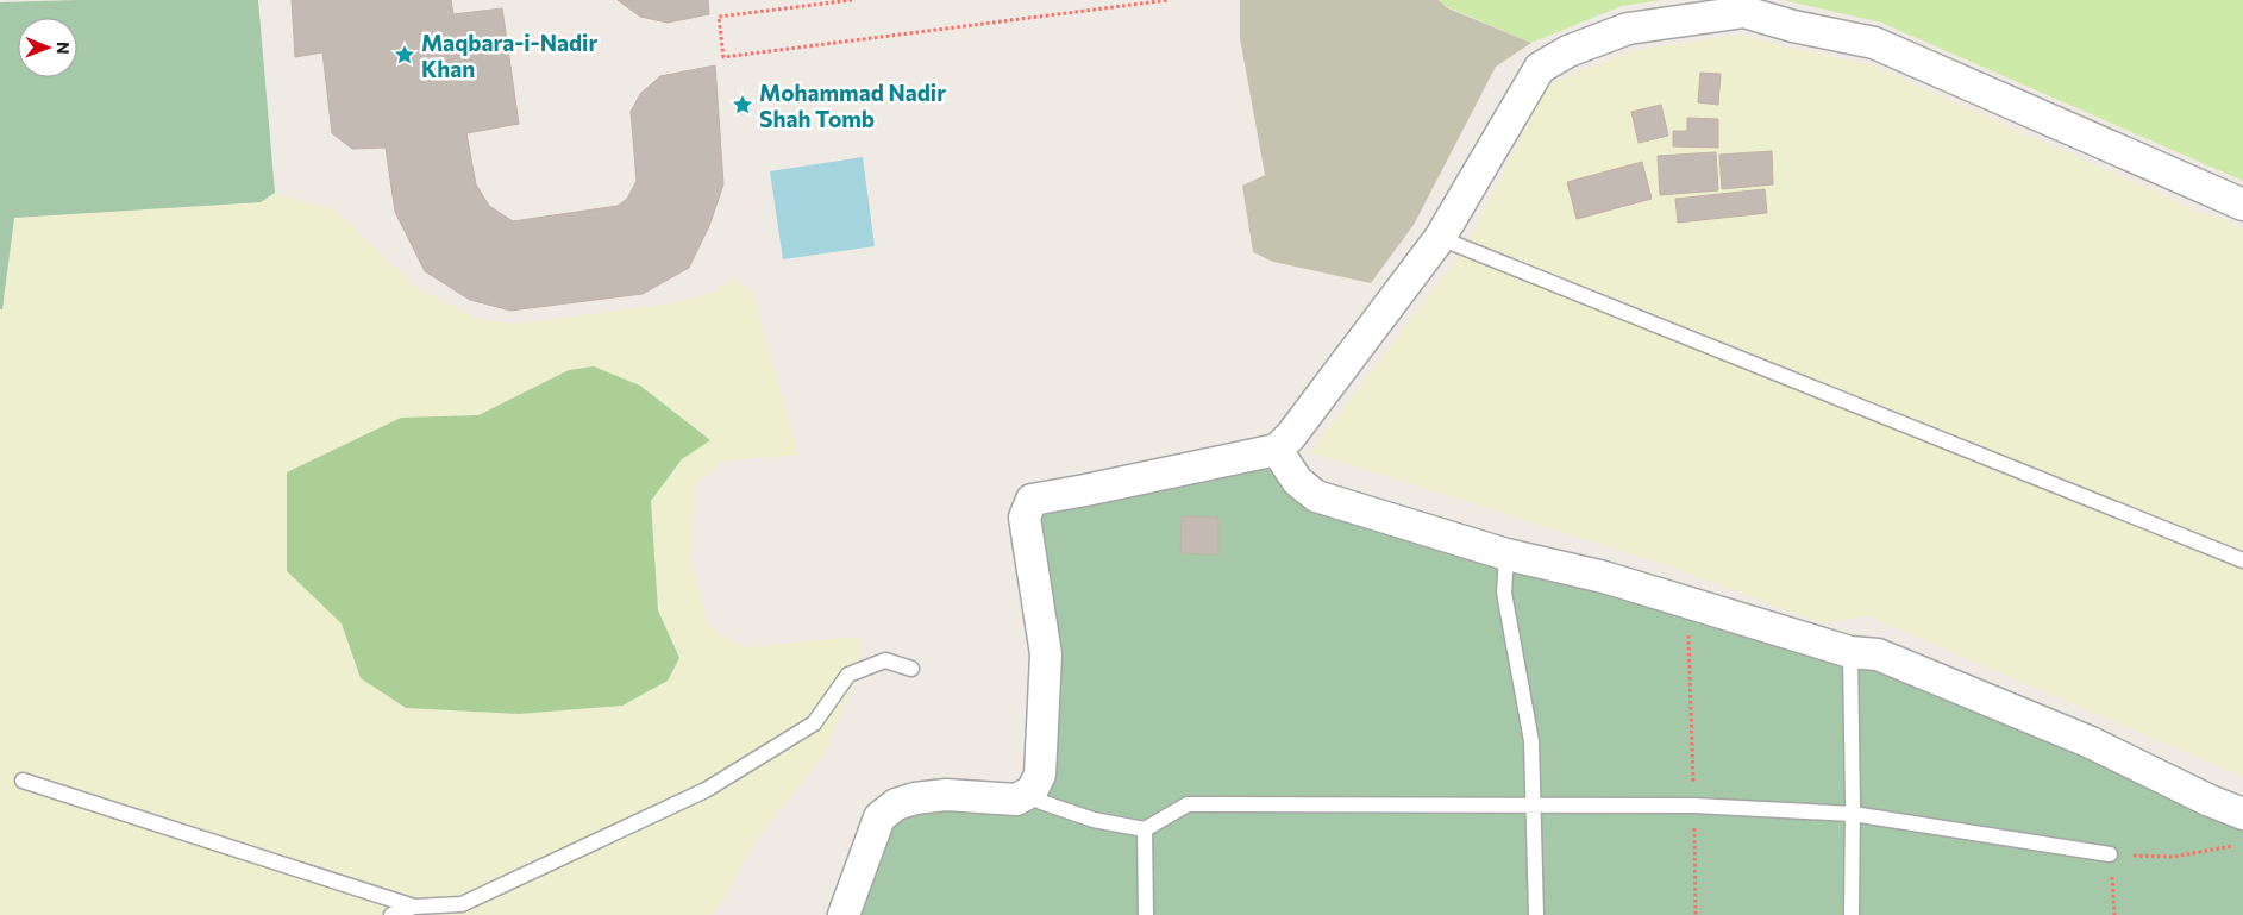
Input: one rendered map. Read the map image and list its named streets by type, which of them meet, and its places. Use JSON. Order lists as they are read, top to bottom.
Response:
{
  "places": {
    "place": ["Maqbara-i-Nadir Khan", "Mohammad Nadir Shah Tomb"]
  },
  "north": "right"
}
